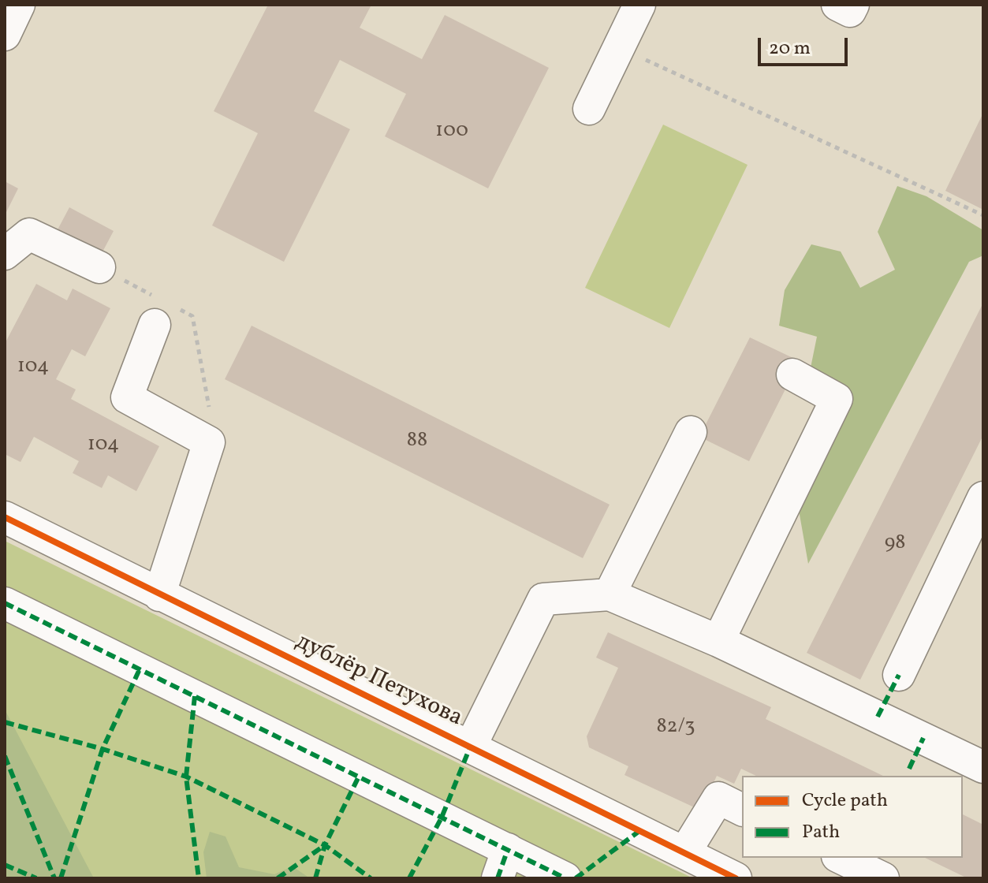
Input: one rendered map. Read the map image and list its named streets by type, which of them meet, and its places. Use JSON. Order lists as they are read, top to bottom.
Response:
{
  "streets": {
    "street": ["дублёр Петухова"]
  },
  "house_numbers": [
    "100",
    "104",
    "88",
    "104",
    "98",
    "82/3"
  ],
  "legend": ["Cycle path", "Path"],
  "scale_bar": "20 m"
}
